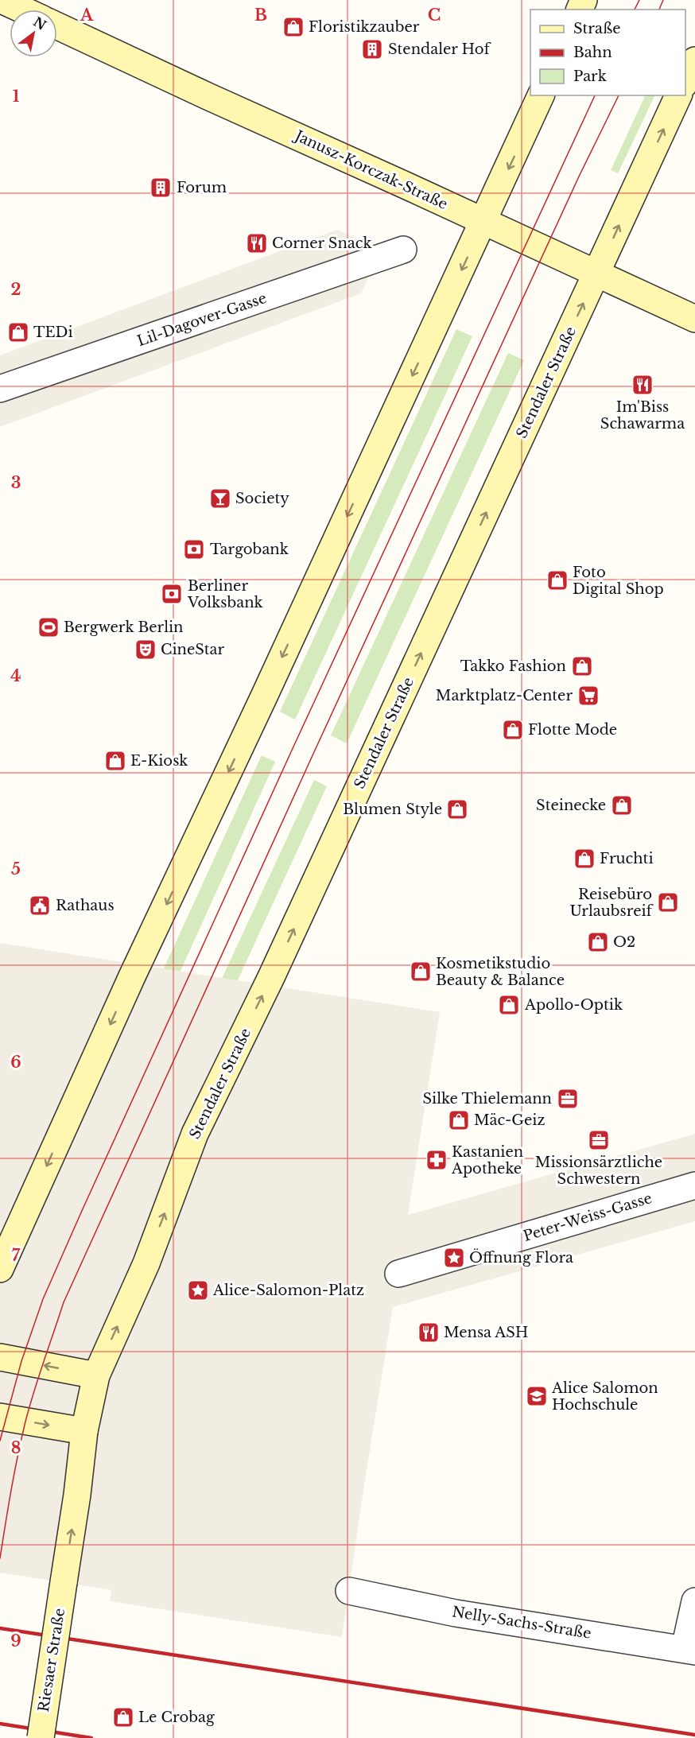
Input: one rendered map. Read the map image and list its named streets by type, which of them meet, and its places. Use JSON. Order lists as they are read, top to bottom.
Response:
{
  "streets": {
    "main road": ["Janusz-Korczak-Straße", "Stendaler Straße", "Riesaer Straße"],
    "street": ["Lil-Dagover-Gasse", "Peter-Weiss-Gasse", "Nelly-Sachs-Straße"]
  },
  "crossings": [
    ["Janusz-Korczak-Straße", "Stendaler Straße"]
  ],
  "one_way": ["Riesaer Straße"],
  "places": {
    "shop": [
      "Floristikzauber",
      "TEDi",
      "Foto Digital Shop",
      "Takko Fashion",
      "Flotte Mode",
      "E-Kiosk",
      "Steinecke",
      "Blumen Style",
      "Fruchti",
      "Reisebüro Urlaubsreif",
      "O2",
      "Kosmetikstudio Beauty & Balance",
      "Apollo-Optik",
      "Mäc-Geiz",
      "Le Crobag"
    ],
    "building": ["Stendaler Hof", "Forum"],
    "restaurant": ["Corner Snack", "Im'Biss Schawarma", "Mensa ASH"],
    "bar": ["Society"],
    "bank": ["Targobank", "Berliner Volksbank"],
    "sports": ["Bergwerk Berlin"],
    "theatre": ["CineStar"],
    "supermarket": ["Marktplatz-Center"],
    "public building": ["Rathaus"],
    "office": ["Silke Thielemann", "Missionsärztliche Schwestern"],
    "pharmacy": ["Kastanien Apotheke"],
    "place": ["Öffnung Flora", "Alice-Salomon-Platz"],
    "school or university": ["Alice Salomon Hochschule"]
  },
  "legend": ["Straße", "Bahn", "Park"],
  "north": "top right",
  "grid": {
    "columns": ["A", "B", "C"],
    "rows": [
      "1",
      "2",
      "3",
      "4",
      "5",
      "6",
      "7",
      "8",
      "9"
    ]
  }
}
